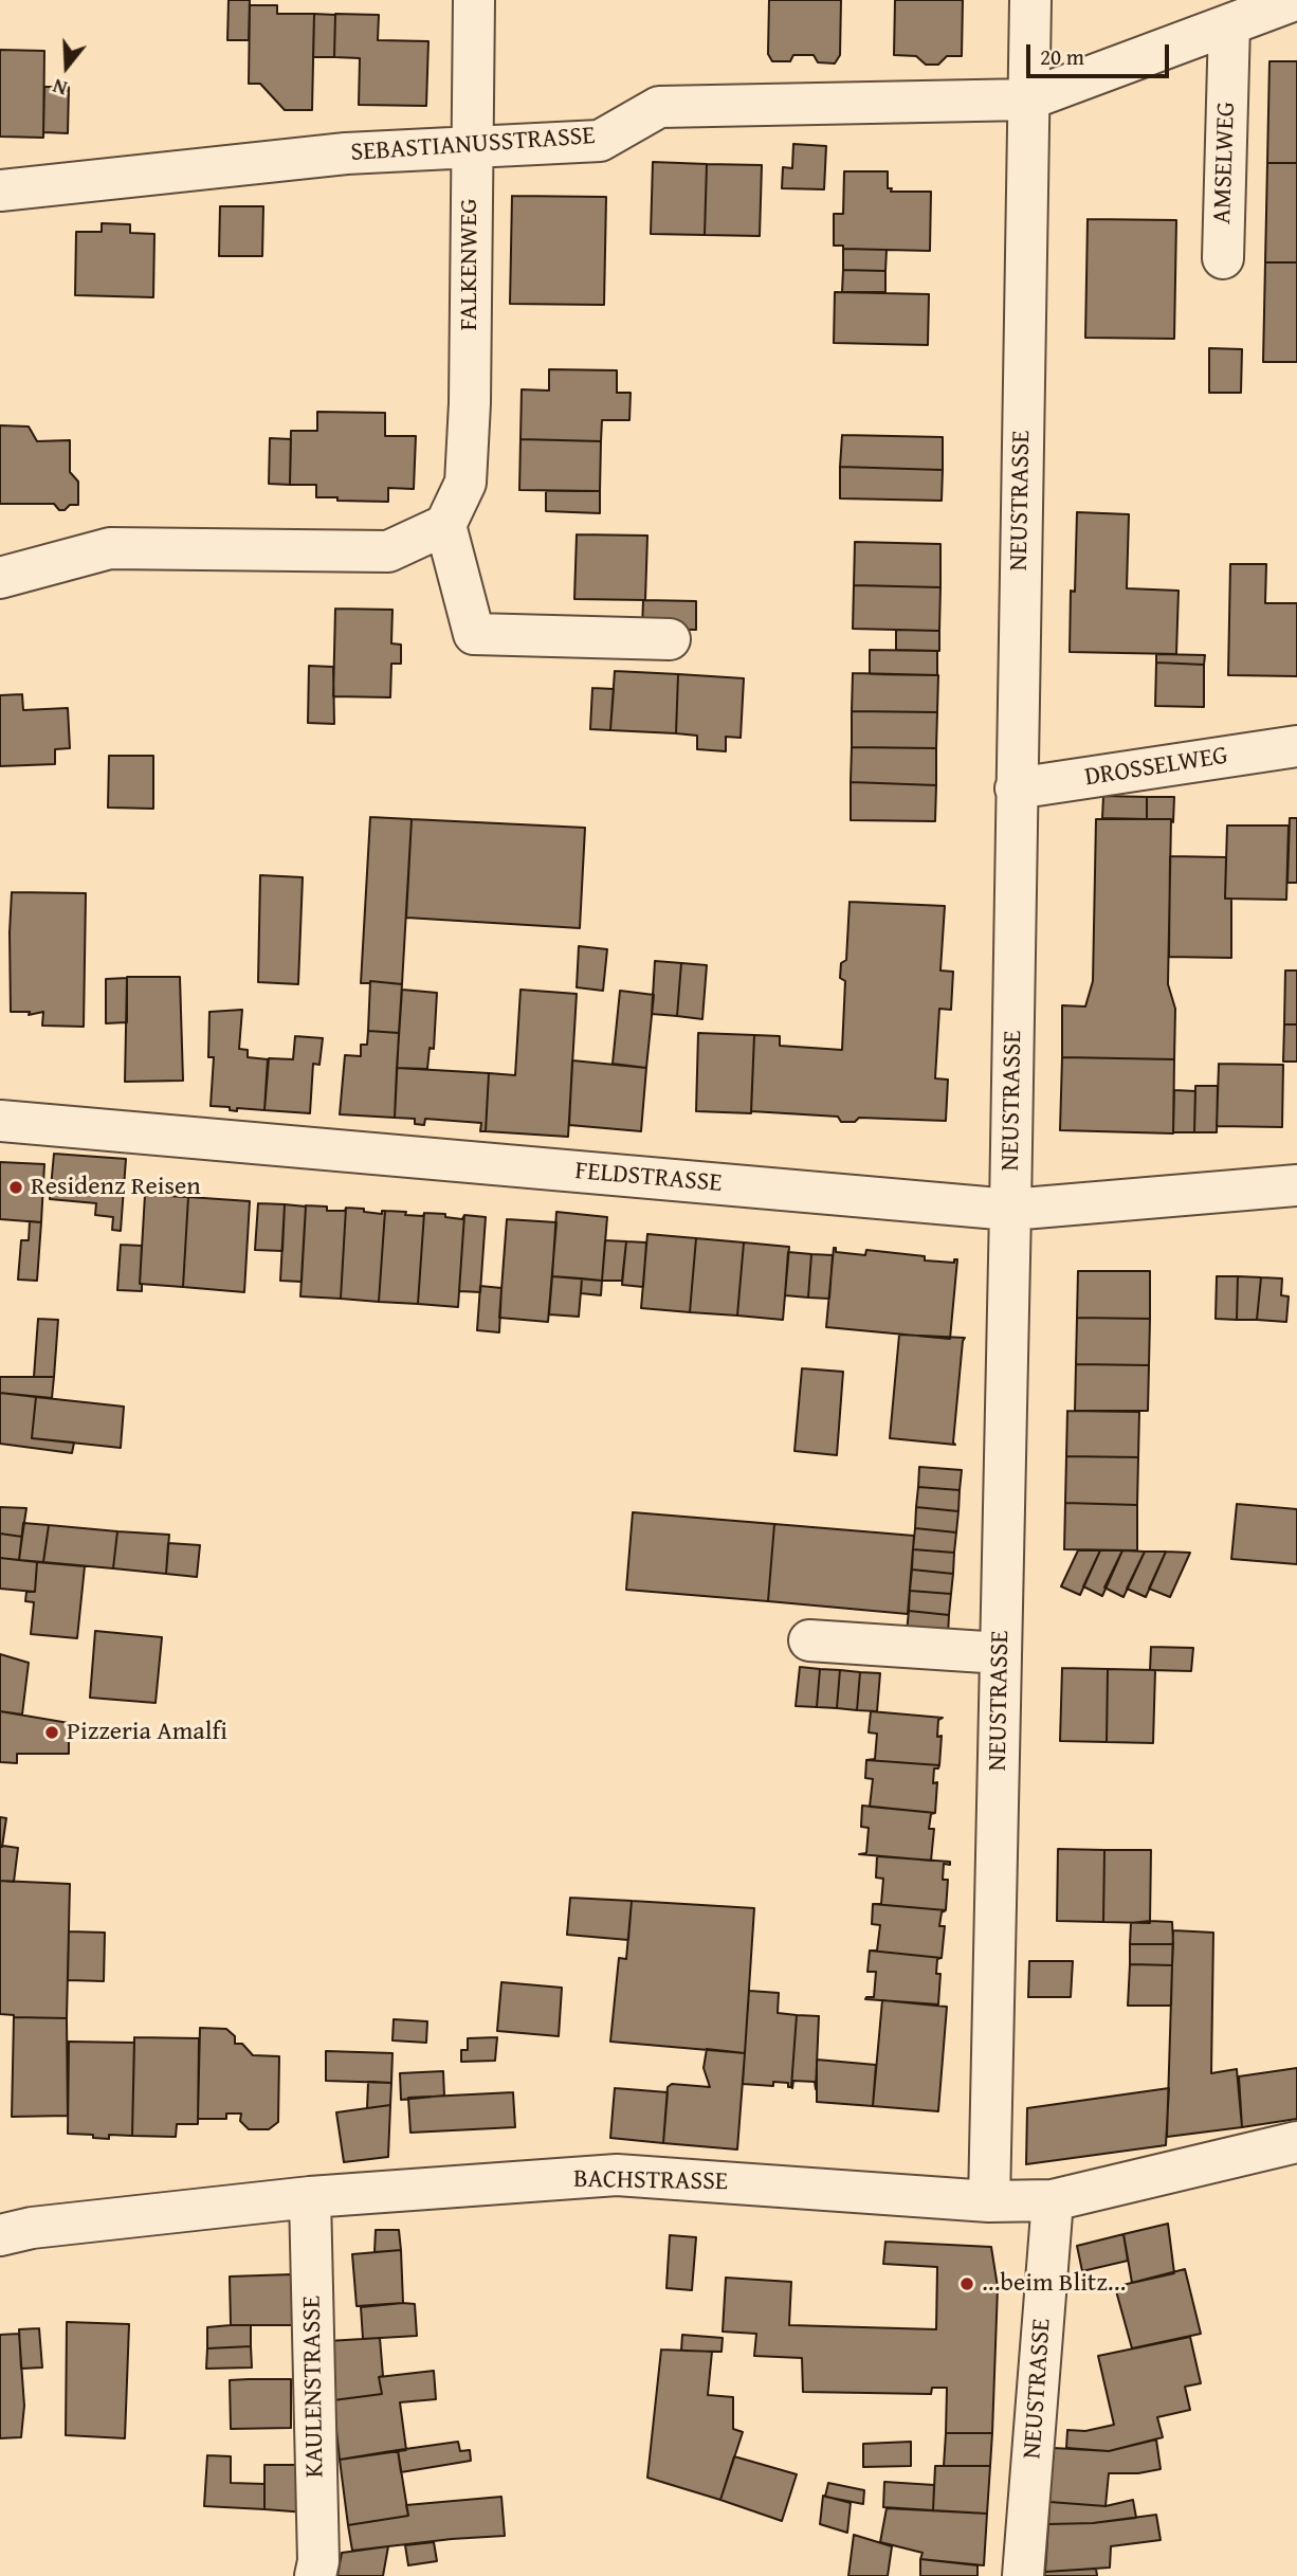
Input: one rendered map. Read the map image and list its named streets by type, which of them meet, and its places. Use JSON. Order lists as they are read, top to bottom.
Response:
{
  "streets": {
    "street": [
      "SEBASTIANUSSTRASSE",
      "AMSELWEG",
      "FALKENWEG",
      "NEUSTRASSE",
      "DROSSELWEG",
      "FELDSTRASSE",
      "BACHSTRASSE",
      "KAULENSTRASSE"
    ]
  },
  "crossings": [
    ["SEBASTIANUSSTRASSE", "FALKENWEG"],
    ["SEBASTIANUSSTRASSE", "NEUSTRASSE"],
    ["NEUSTRASSE", "DROSSELWEG"],
    ["NEUSTRASSE", "FELDSTRASSE"],
    ["NEUSTRASSE", "BACHSTRASSE"],
    ["BACHSTRASSE", "KAULENSTRASSE"]
  ],
  "places": ["Residenz Reisen", "Pizzeria Amalfi", "...beim Blitz..."],
  "scale_bar": "20 m",
  "north": "bottom"
}
